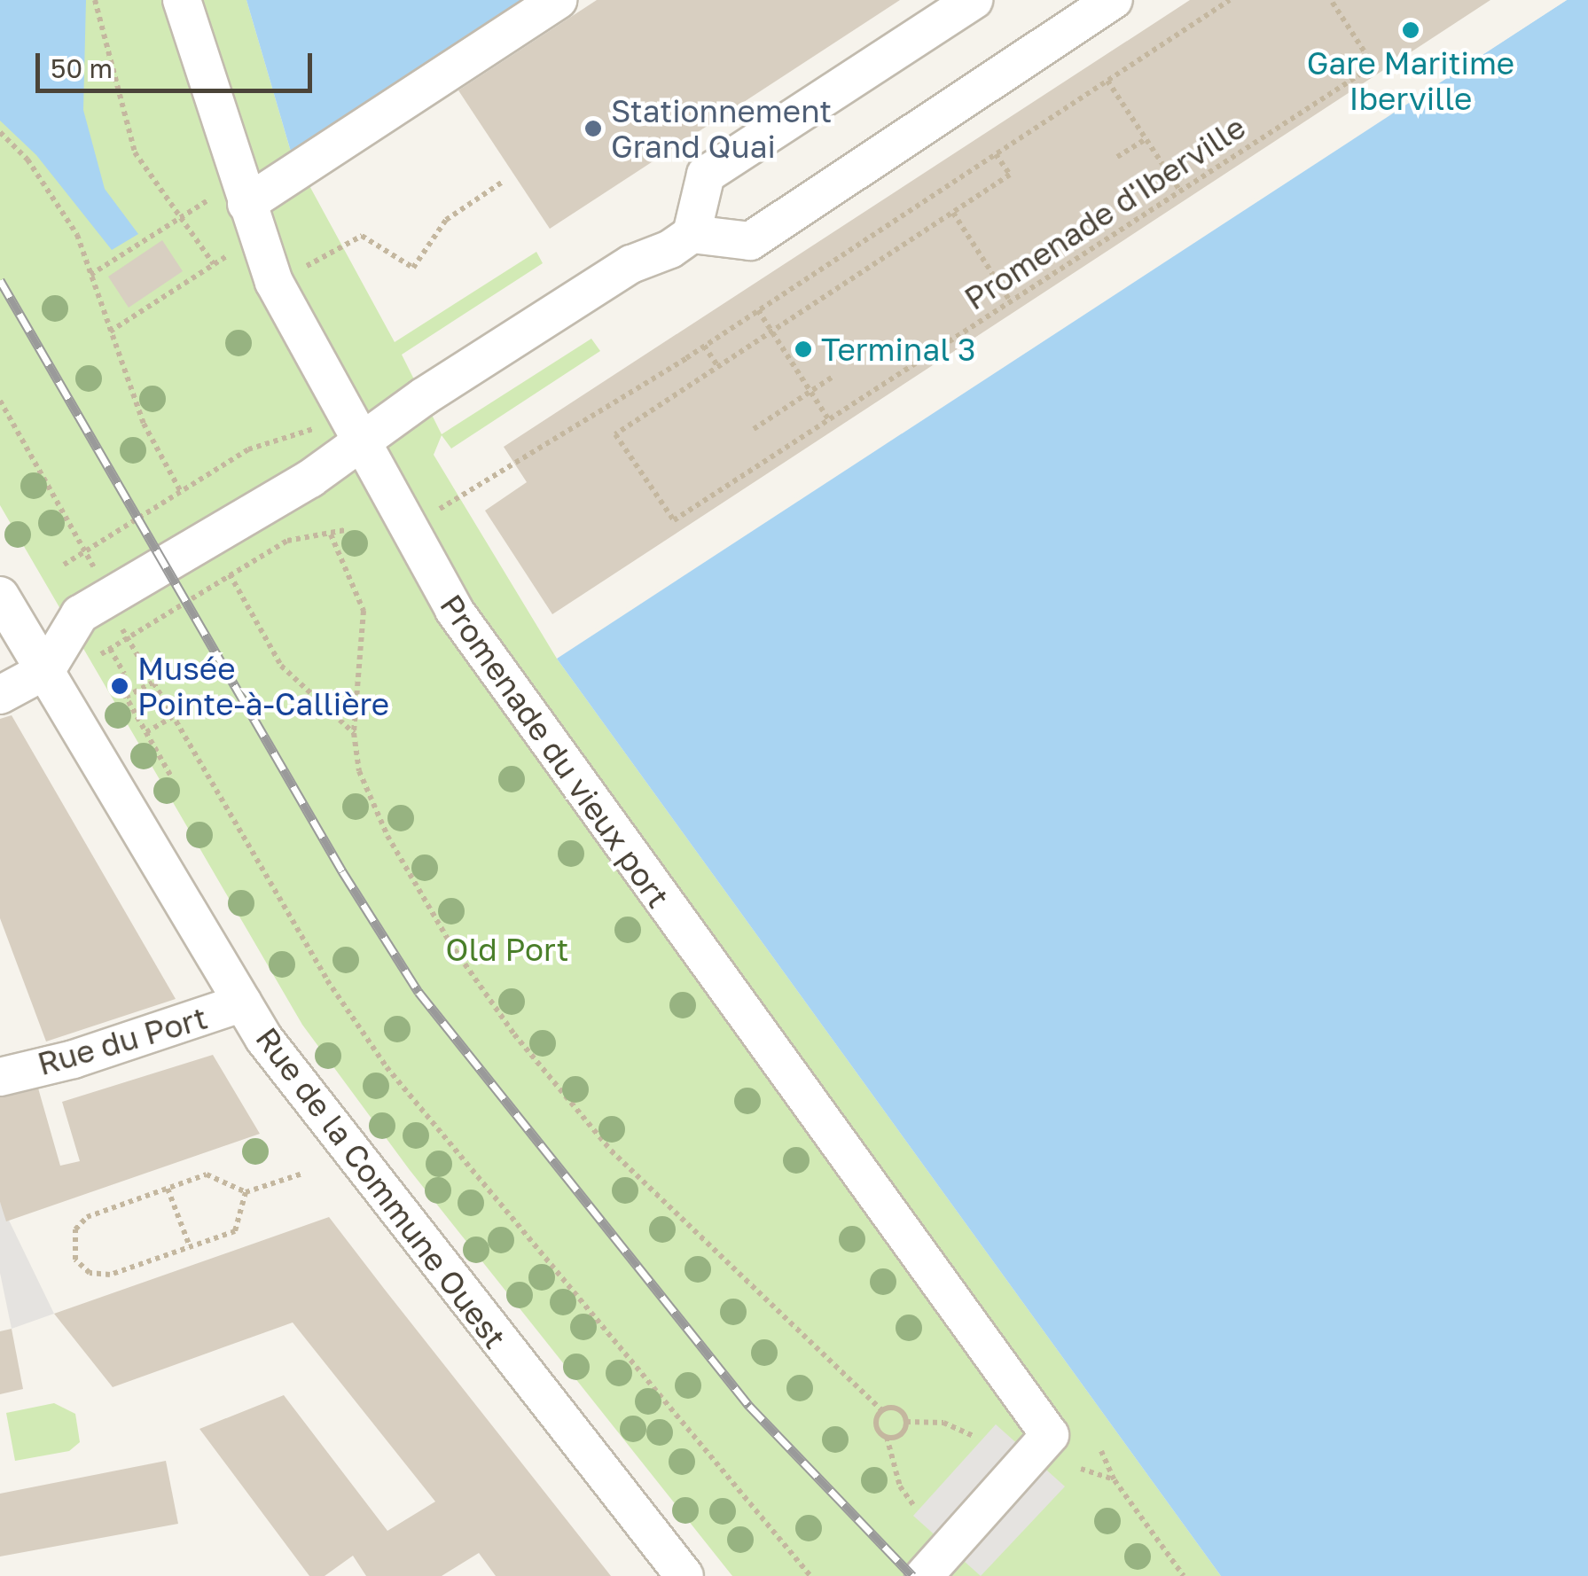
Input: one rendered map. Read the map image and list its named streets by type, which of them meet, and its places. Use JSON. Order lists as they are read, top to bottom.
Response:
{
  "streets": {
    "street": ["Promenade du vieux port", "Rue du Port", "Rue de la Commune Ouest"],
    "path": ["Promenade d'Iberville"]
  },
  "crossings": [
    ["Rue du Port", "Rue de la Commune Ouest"]
  ],
  "parks": ["Old Port"],
  "places": [
    "Gare Maritime Iberville",
    "Stationnement Grand Quai",
    "Terminal 3",
    "Musée Pointe-à-Callière"
  ],
  "scale_bar": "50 m"
}
